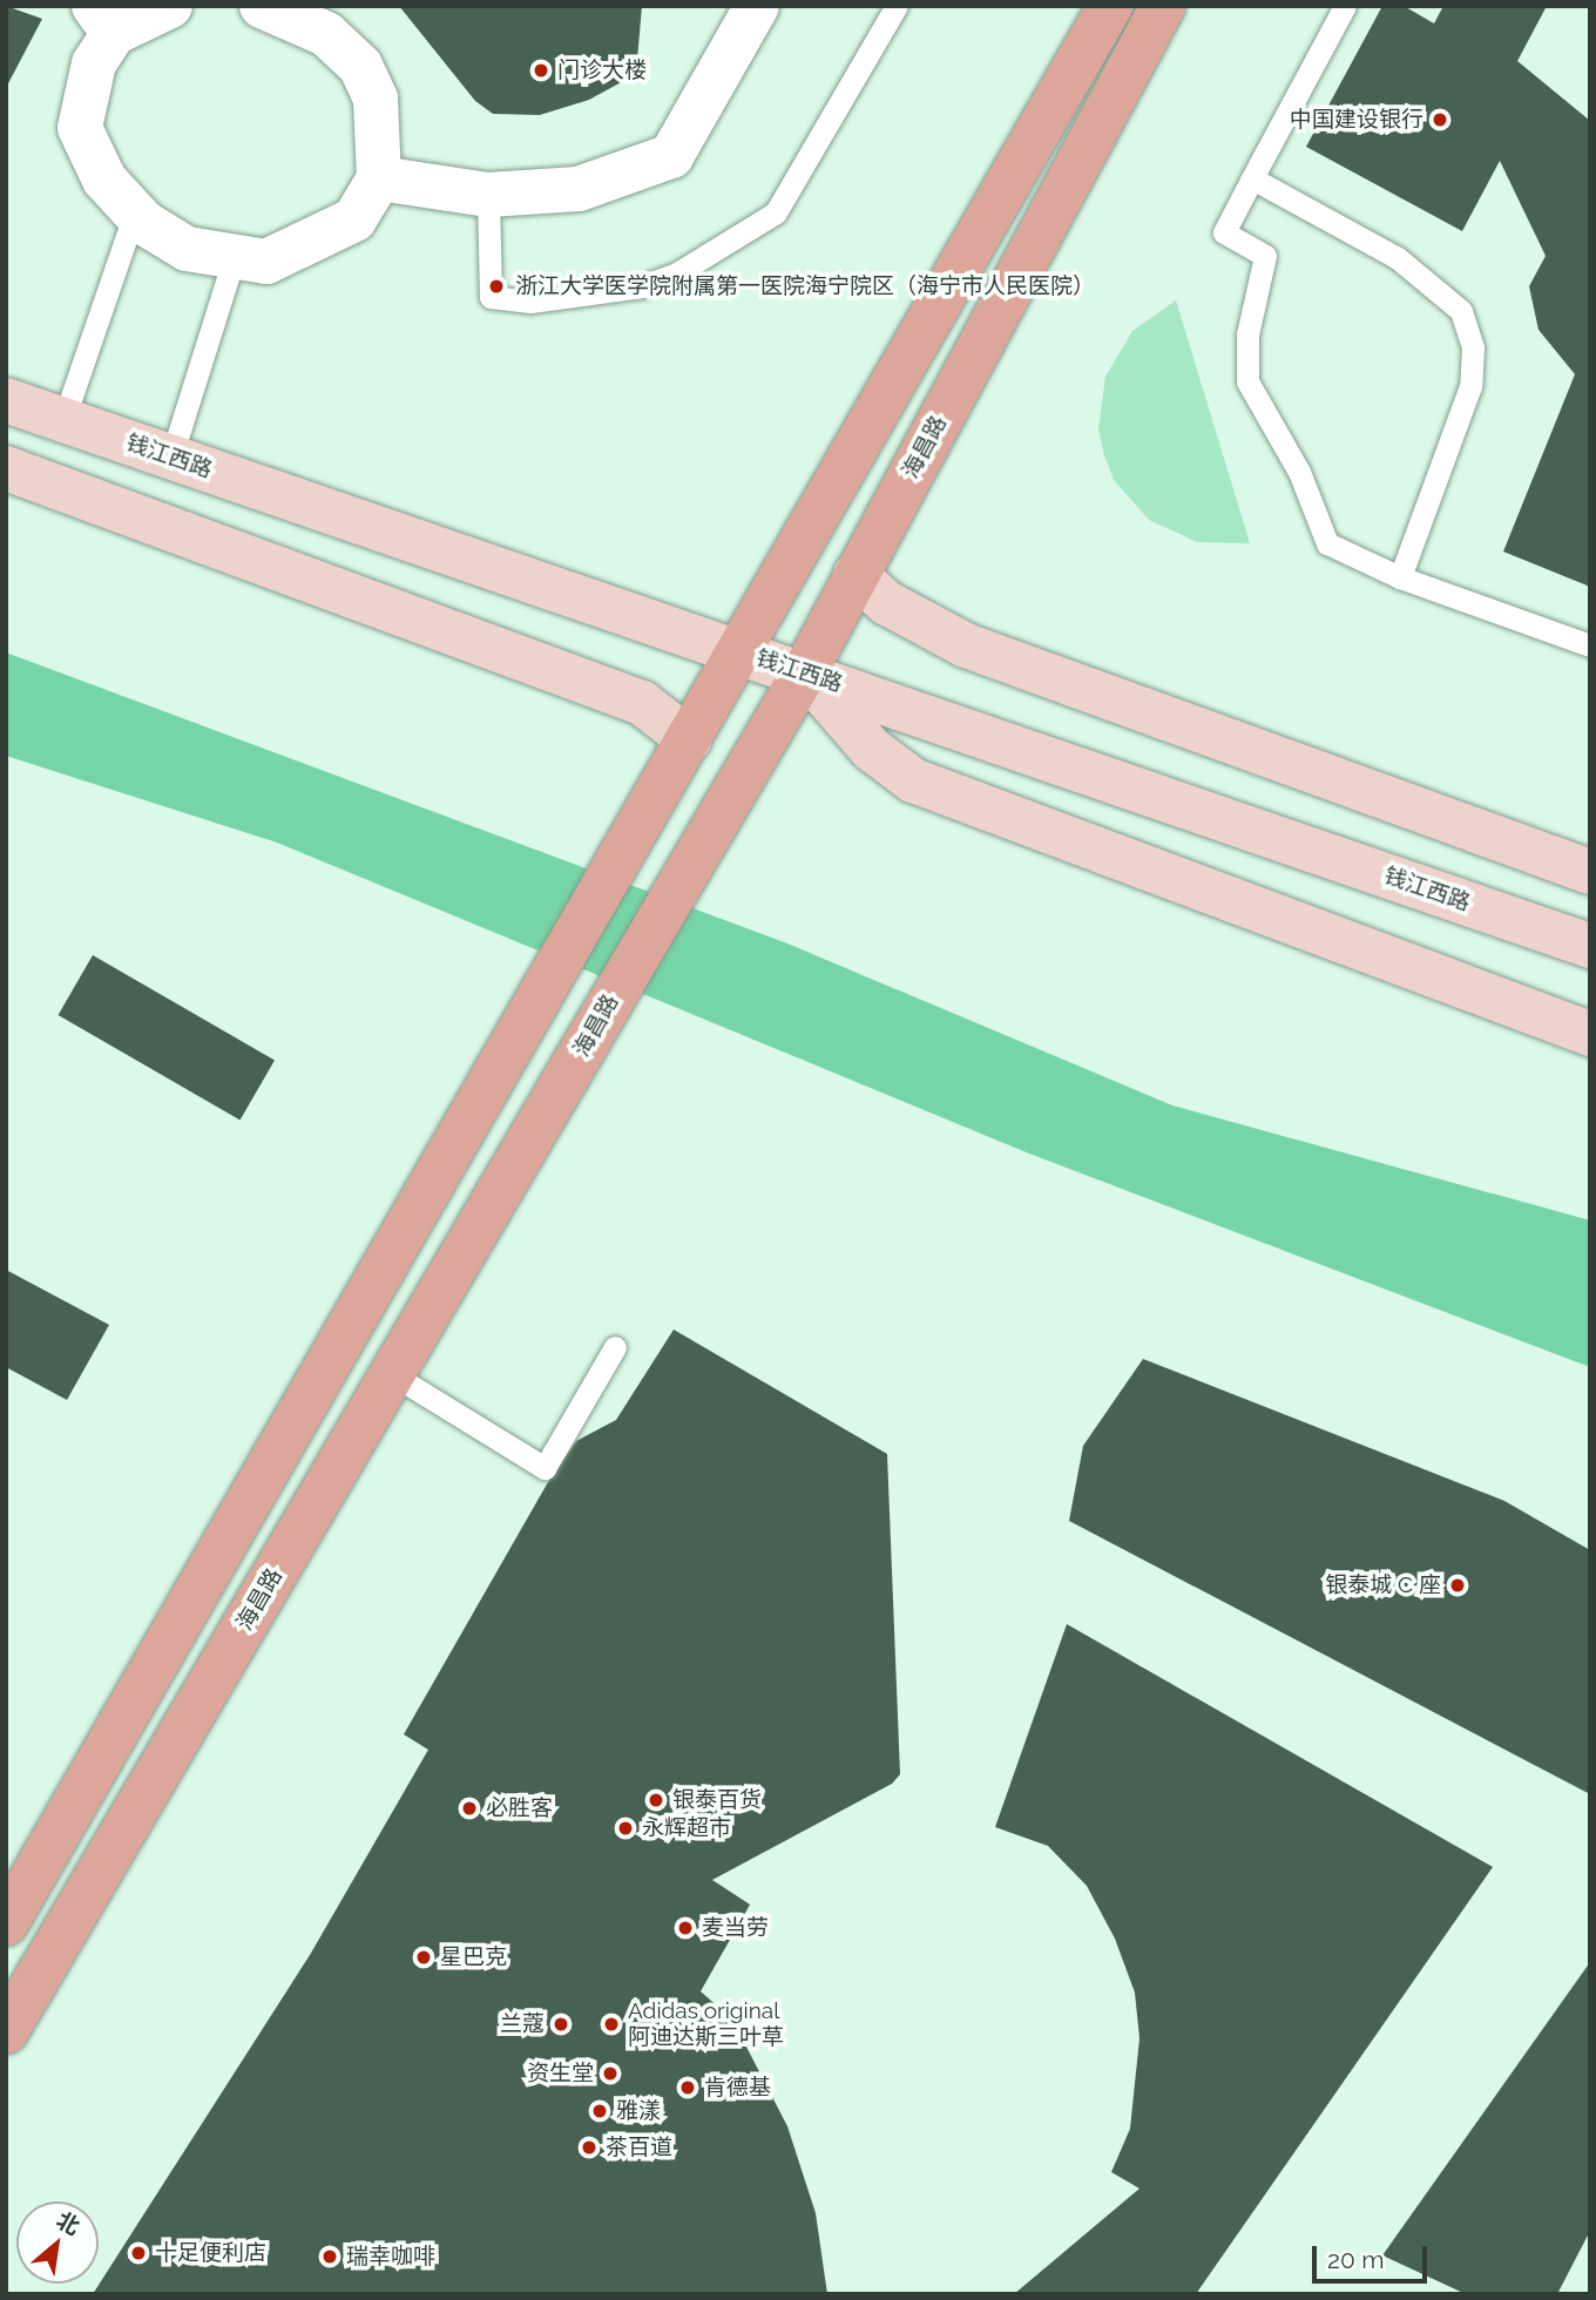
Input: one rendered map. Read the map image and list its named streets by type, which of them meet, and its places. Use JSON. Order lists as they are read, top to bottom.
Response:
{
  "streets": {
    "main road": ["海昌路", "钱江西路"]
  },
  "crossings": [
    ["海昌路", "钱江西路"]
  ],
  "places": [
    "门诊大楼",
    "中国建设银行",
    "浙江大学医学院附属第一医院海宁院区（海宁市人民医院）",
    "银泰城 C 座",
    "银泰百货",
    "必胜客",
    "永辉超市",
    "麦当劳",
    "星巴克",
    "兰蔻",
    "Adidas original 阿迪达斯三叶草",
    "资生堂",
    "肯德基",
    "雅漾",
    "茶百道",
    "十足便利店",
    "瑞幸咖啡"
  ],
  "scale_bar": "20 m",
  "north": "top right"
}
